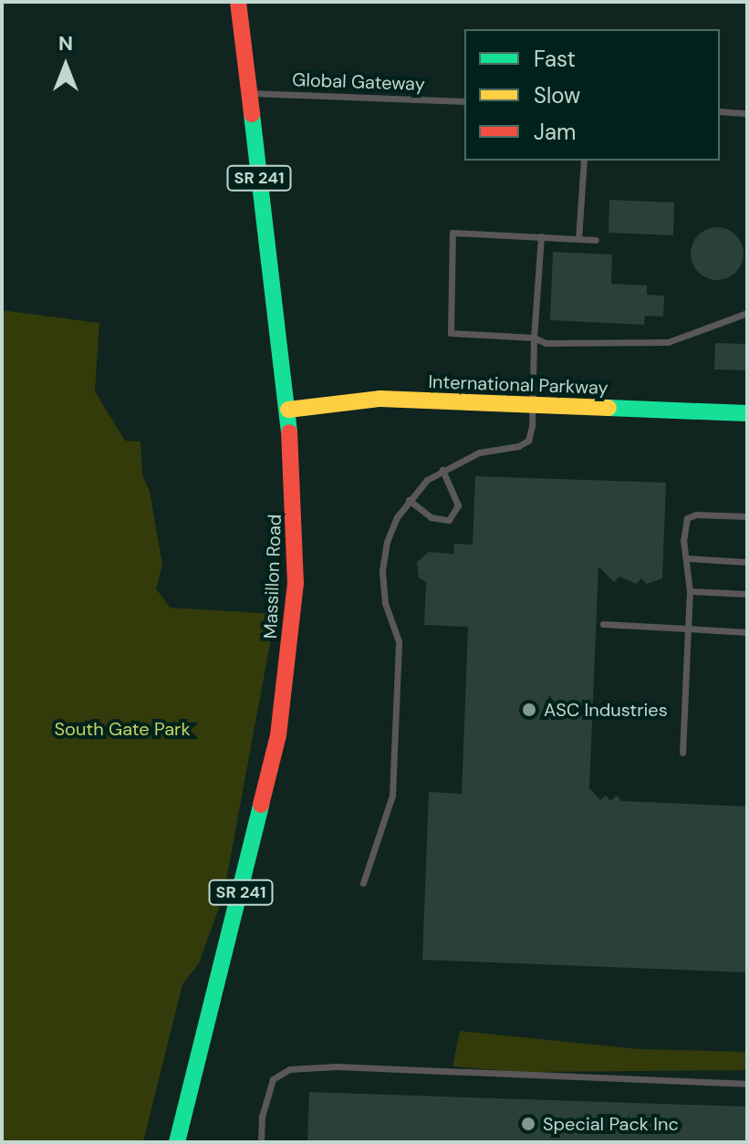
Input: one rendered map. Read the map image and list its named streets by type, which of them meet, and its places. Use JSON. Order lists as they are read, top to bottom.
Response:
{
  "streets": {
    "main road": ["SR 241", "International Parkway", "Massillon Road"],
    "lane": ["Global Gateway"]
  },
  "crossings": [
    ["Global Gateway", "Massillon Road"],
    ["International Parkway", "Massillon Road"]
  ],
  "parks": ["South Gate Park"],
  "places": ["ASC Industries", "Special Pack Inc"],
  "legend": ["Fast", "Slow", "Jam"],
  "north": "top"
}
